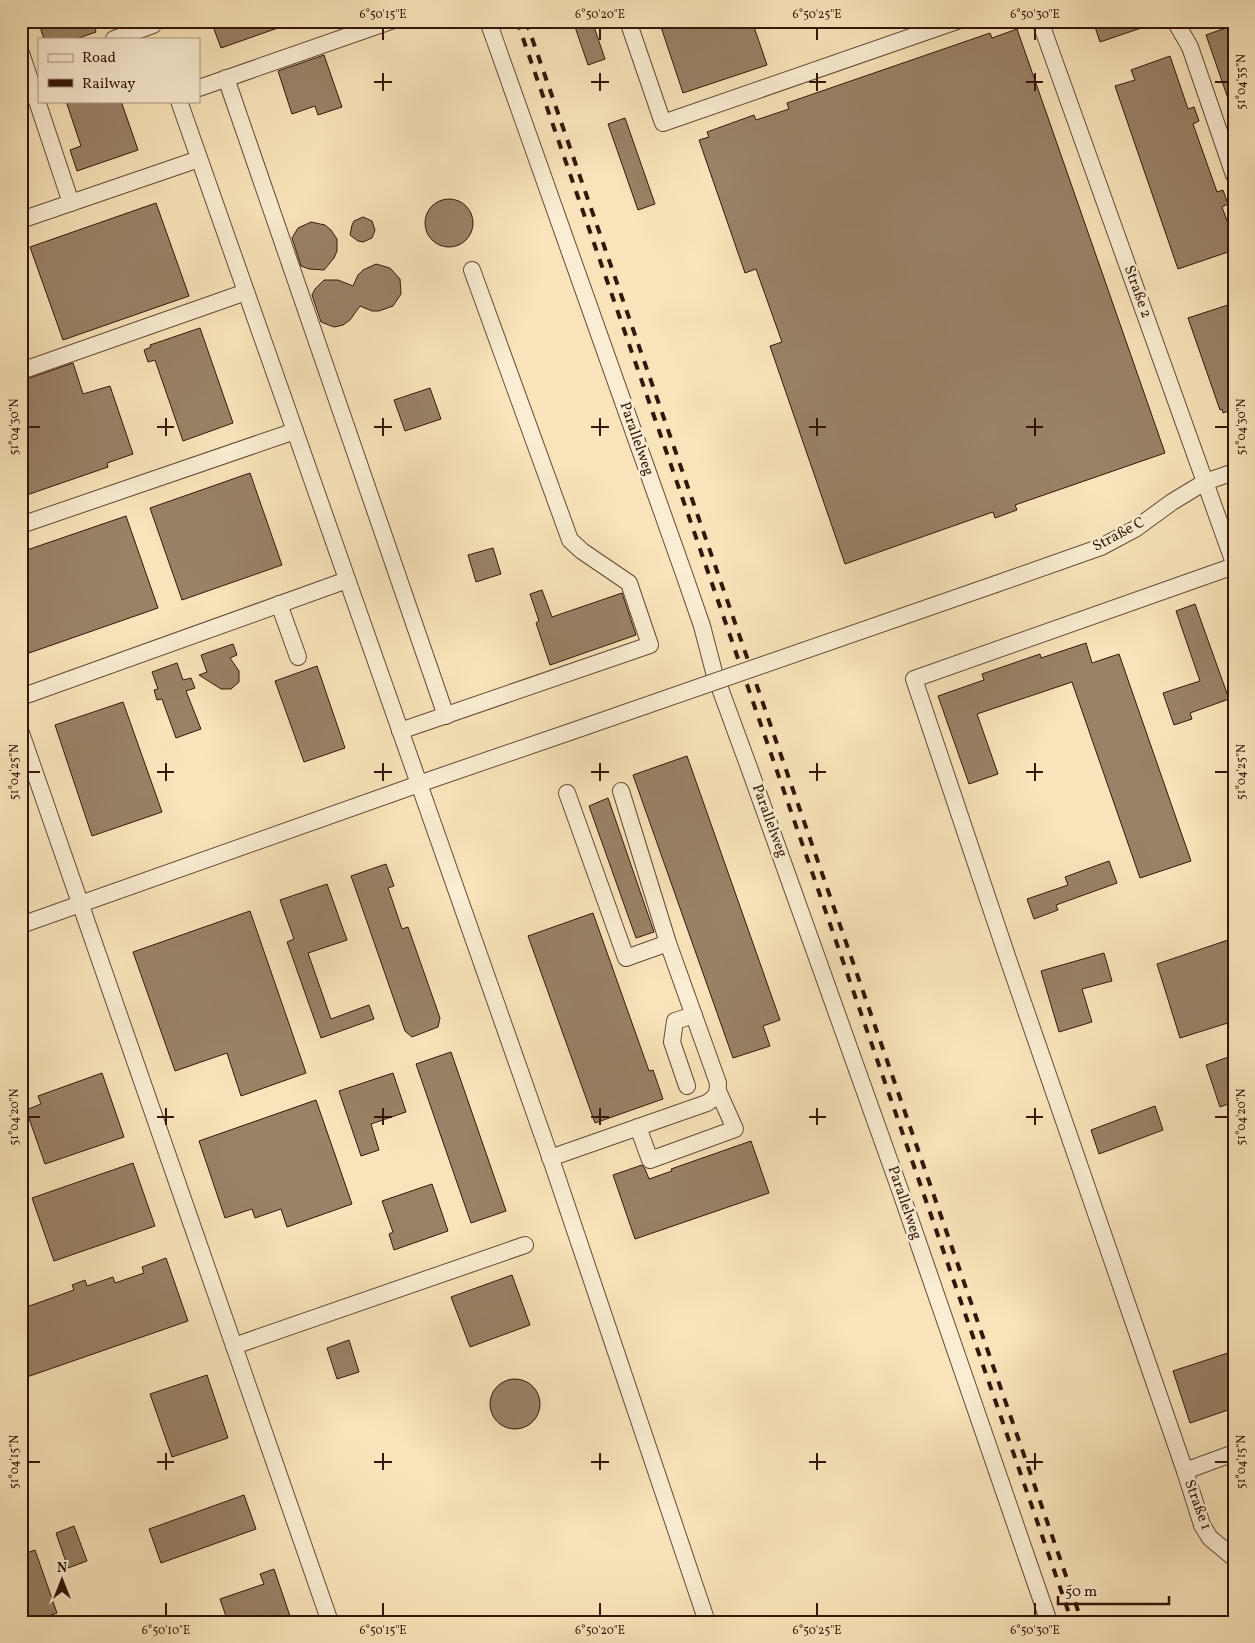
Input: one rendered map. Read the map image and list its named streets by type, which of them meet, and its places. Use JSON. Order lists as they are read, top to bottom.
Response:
{
  "streets": {
    "street": [
      "Straße 2",
      "Parallelweg",
      "Straße C",
      "Straße 1"
    ]
  },
  "crossings": [
    ["Straße 2", "Straße C"]
  ],
  "legend": ["Road", "Railway"],
  "scale_bar": "50 m",
  "north": "top",
  "coordinates": [
    "6°50'15\"E",
    "6°50'20\"E",
    "6°50'25\"E",
    "6°50'30\"E",
    "51°04'35\"N",
    "51°04'30\"N",
    "51°04'25\"N",
    "51°04'20\"N",
    "51°04'15\"N",
    "6°50'10\"E"
  ]
}
